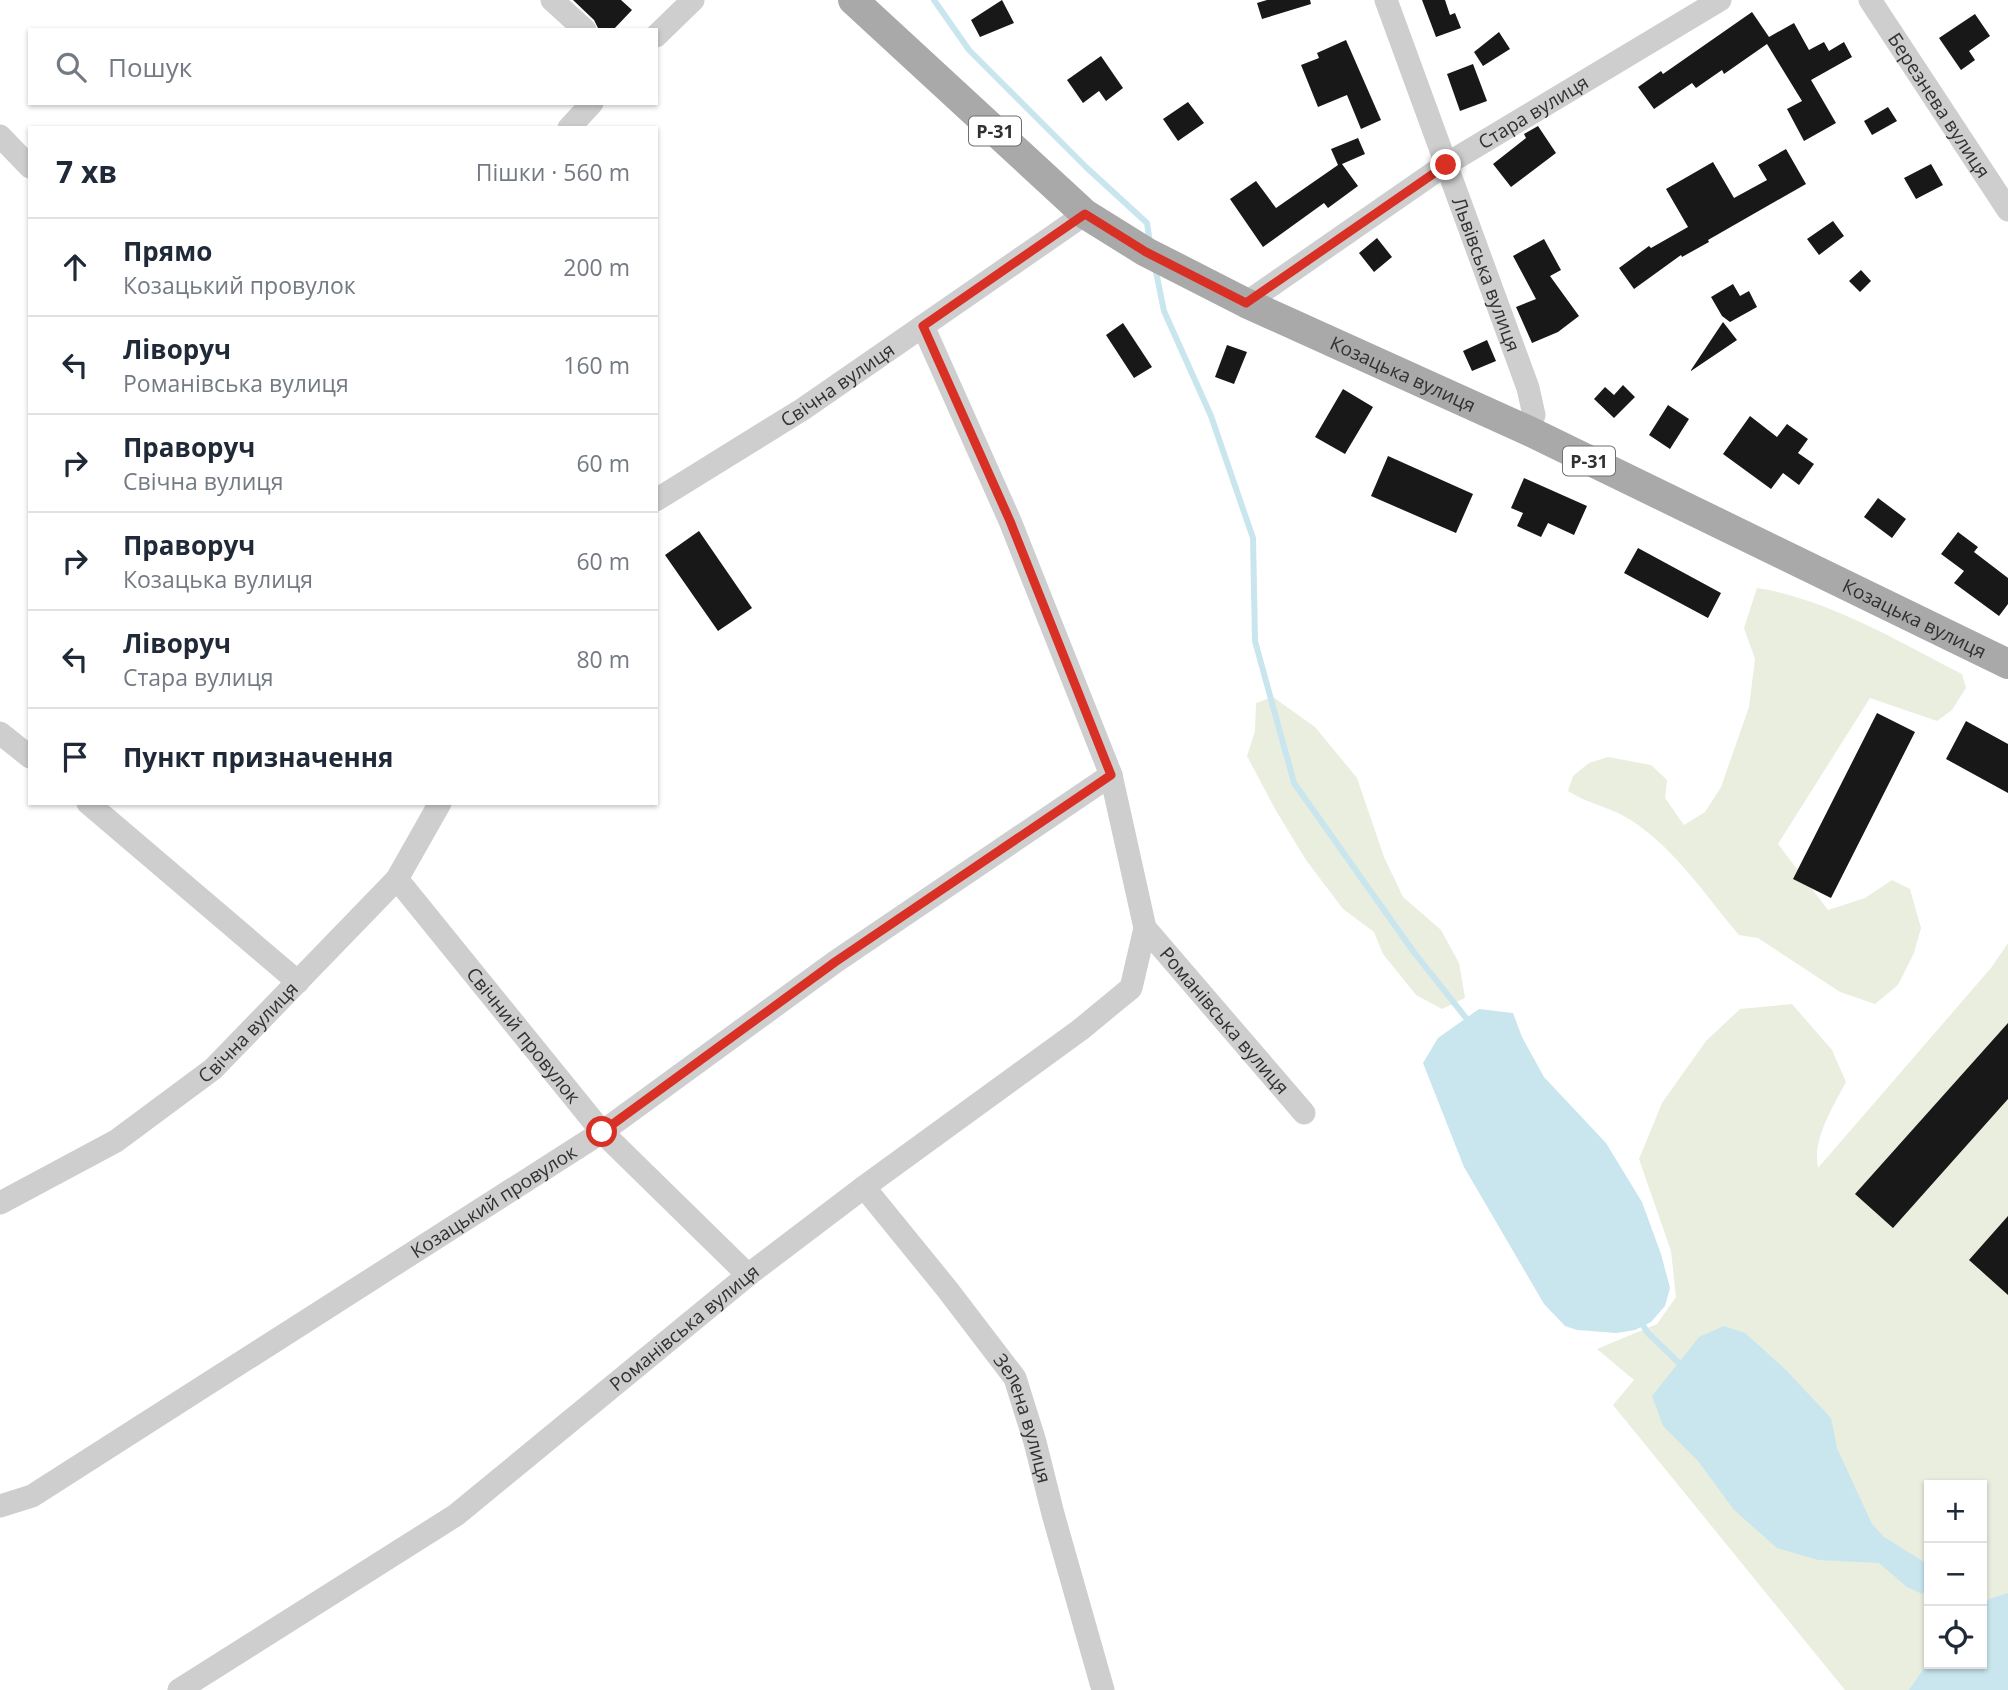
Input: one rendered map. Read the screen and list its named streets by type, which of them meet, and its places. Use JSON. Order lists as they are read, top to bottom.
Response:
{
  "streets": {
    "main road": ["Р-31", "Козацька вулиця"],
    "street": [
      "Березнева вулиця",
      "Стара вулиця",
      "Львівська вулиця",
      "Свічна вулиця",
      "Романівська вулиця",
      "Свічний провулок",
      "Козацький провулок",
      "Зелена вулиця"
    ]
  },
  "crossings": [
    ["Стара вулиця", "Львівська вулиця"],
    ["Стара вулиця", "Козацька вулиця"],
    ["Львівська вулиця", "Козацька вулиця"],
    ["Козацька вулиця", "Свічна вулиця"],
    ["Свічна вулиця", "Романівська вулиця"],
    ["Свічна вулиця", "Свічний провулок"],
    ["Романівська вулиця", "Свічний провулок"],
    ["Романівська вулиця", "Козацький провулок"],
    ["Романівська вулиця", "Зелена вулиця"],
    ["Свічний провулок", "Козацький провулок"]
  ],
  "page": {
    "search": "Пошук",
    "heading": ["7 хв", "Пішки · 560 m"],
    "list": [
      ["Прямо", "Козацький провулок", "200 m"],
      ["Ліворуч", "Романівська вулиця", "160 m"],
      ["Праворуч", "Свічна вулиця", "60 m"],
      ["Праворуч", "Козацька вулиця", "60 m"],
      ["Ліворуч", "Стара вулиця", "80 m"],
      "Пункт призначення"
    ],
    "map_buttons": ["+", "−"]
  }
}
